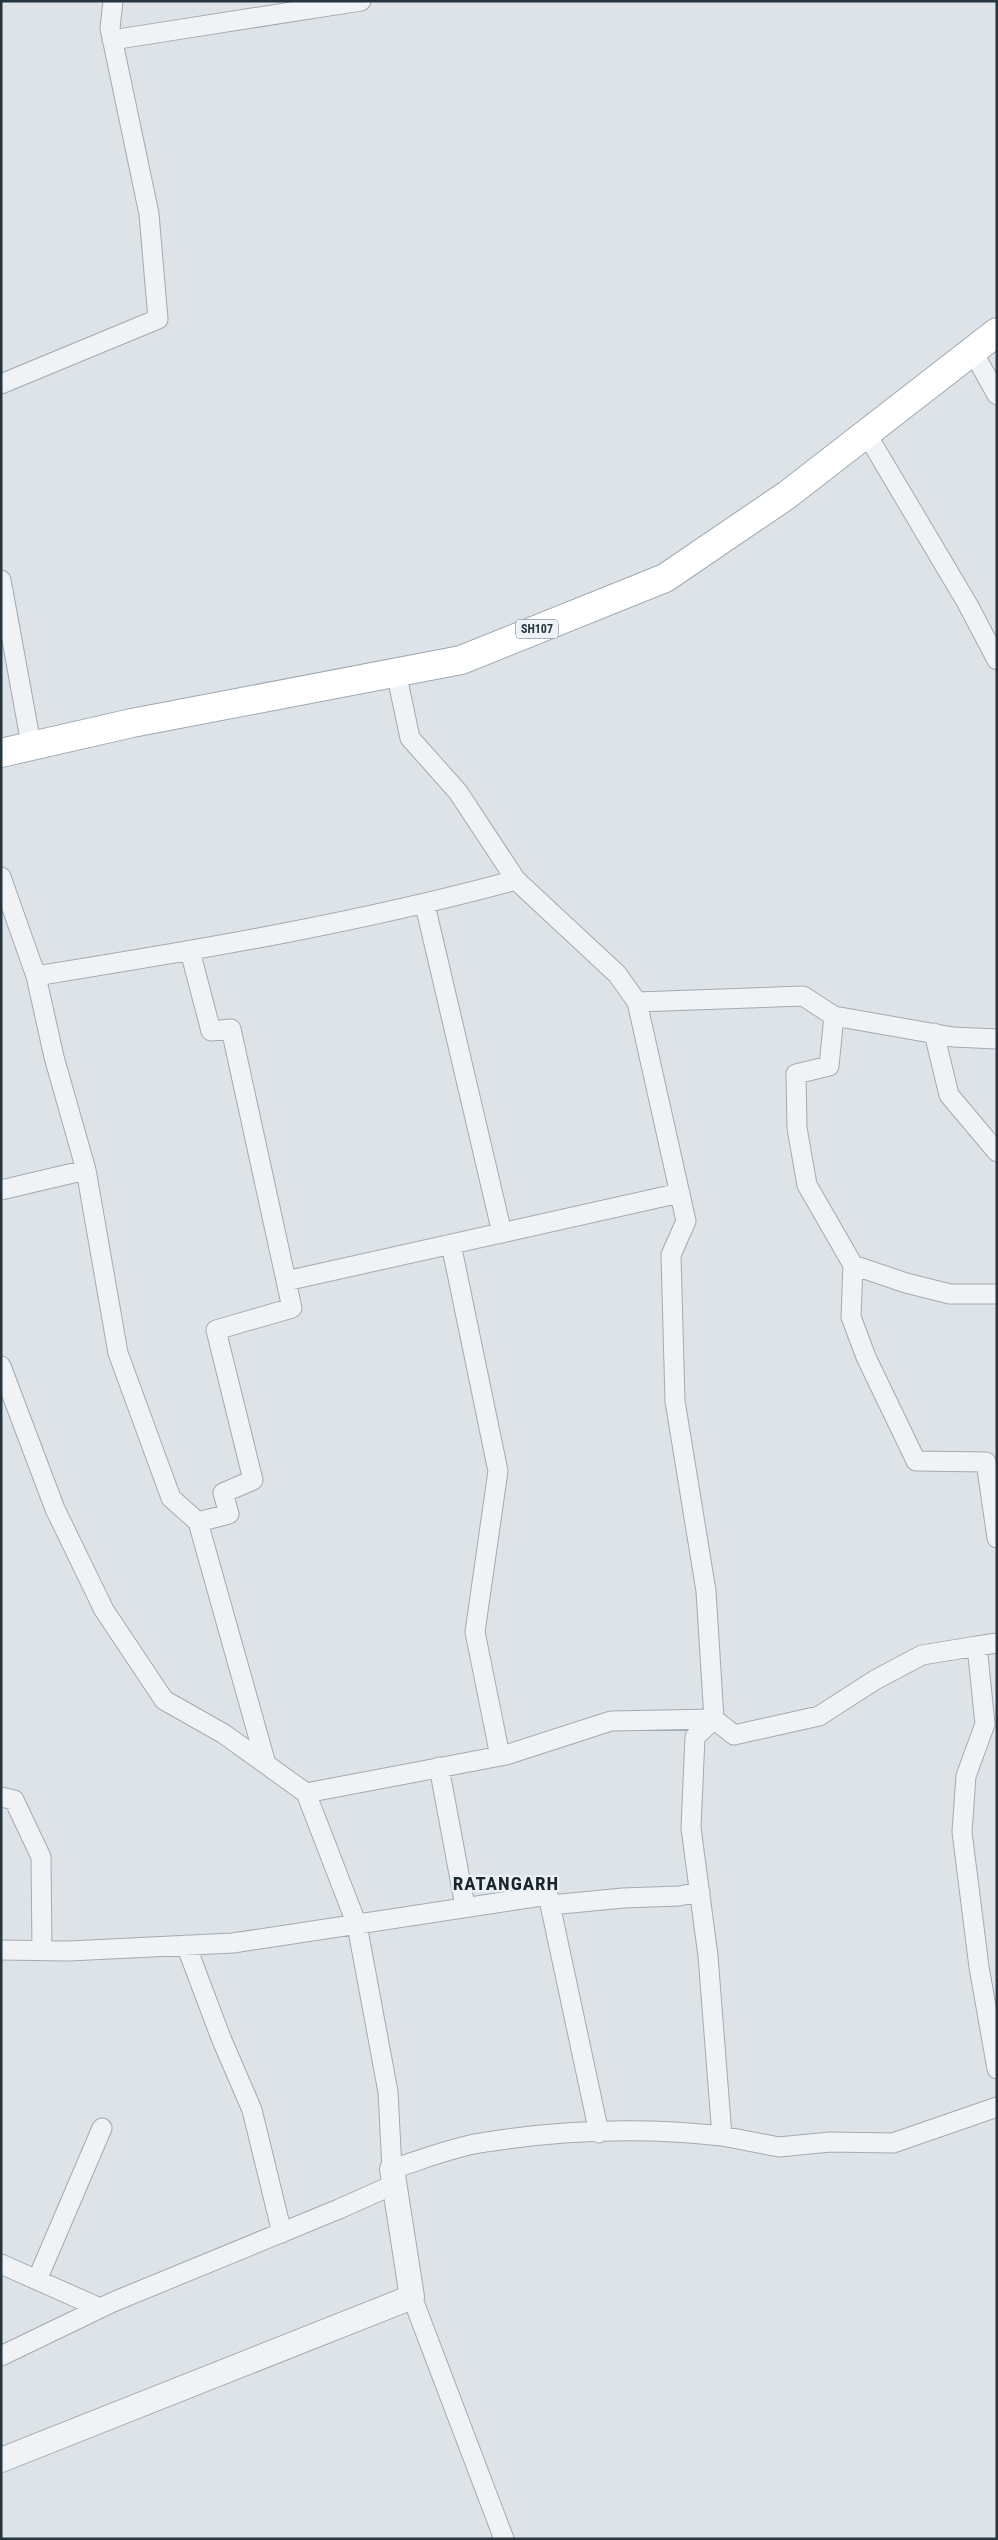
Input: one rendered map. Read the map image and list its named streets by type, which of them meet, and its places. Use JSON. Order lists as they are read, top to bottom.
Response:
{
  "streets": {
    "main road": ["SH107"]
  },
  "districts": ["RATANGARH"]
}
